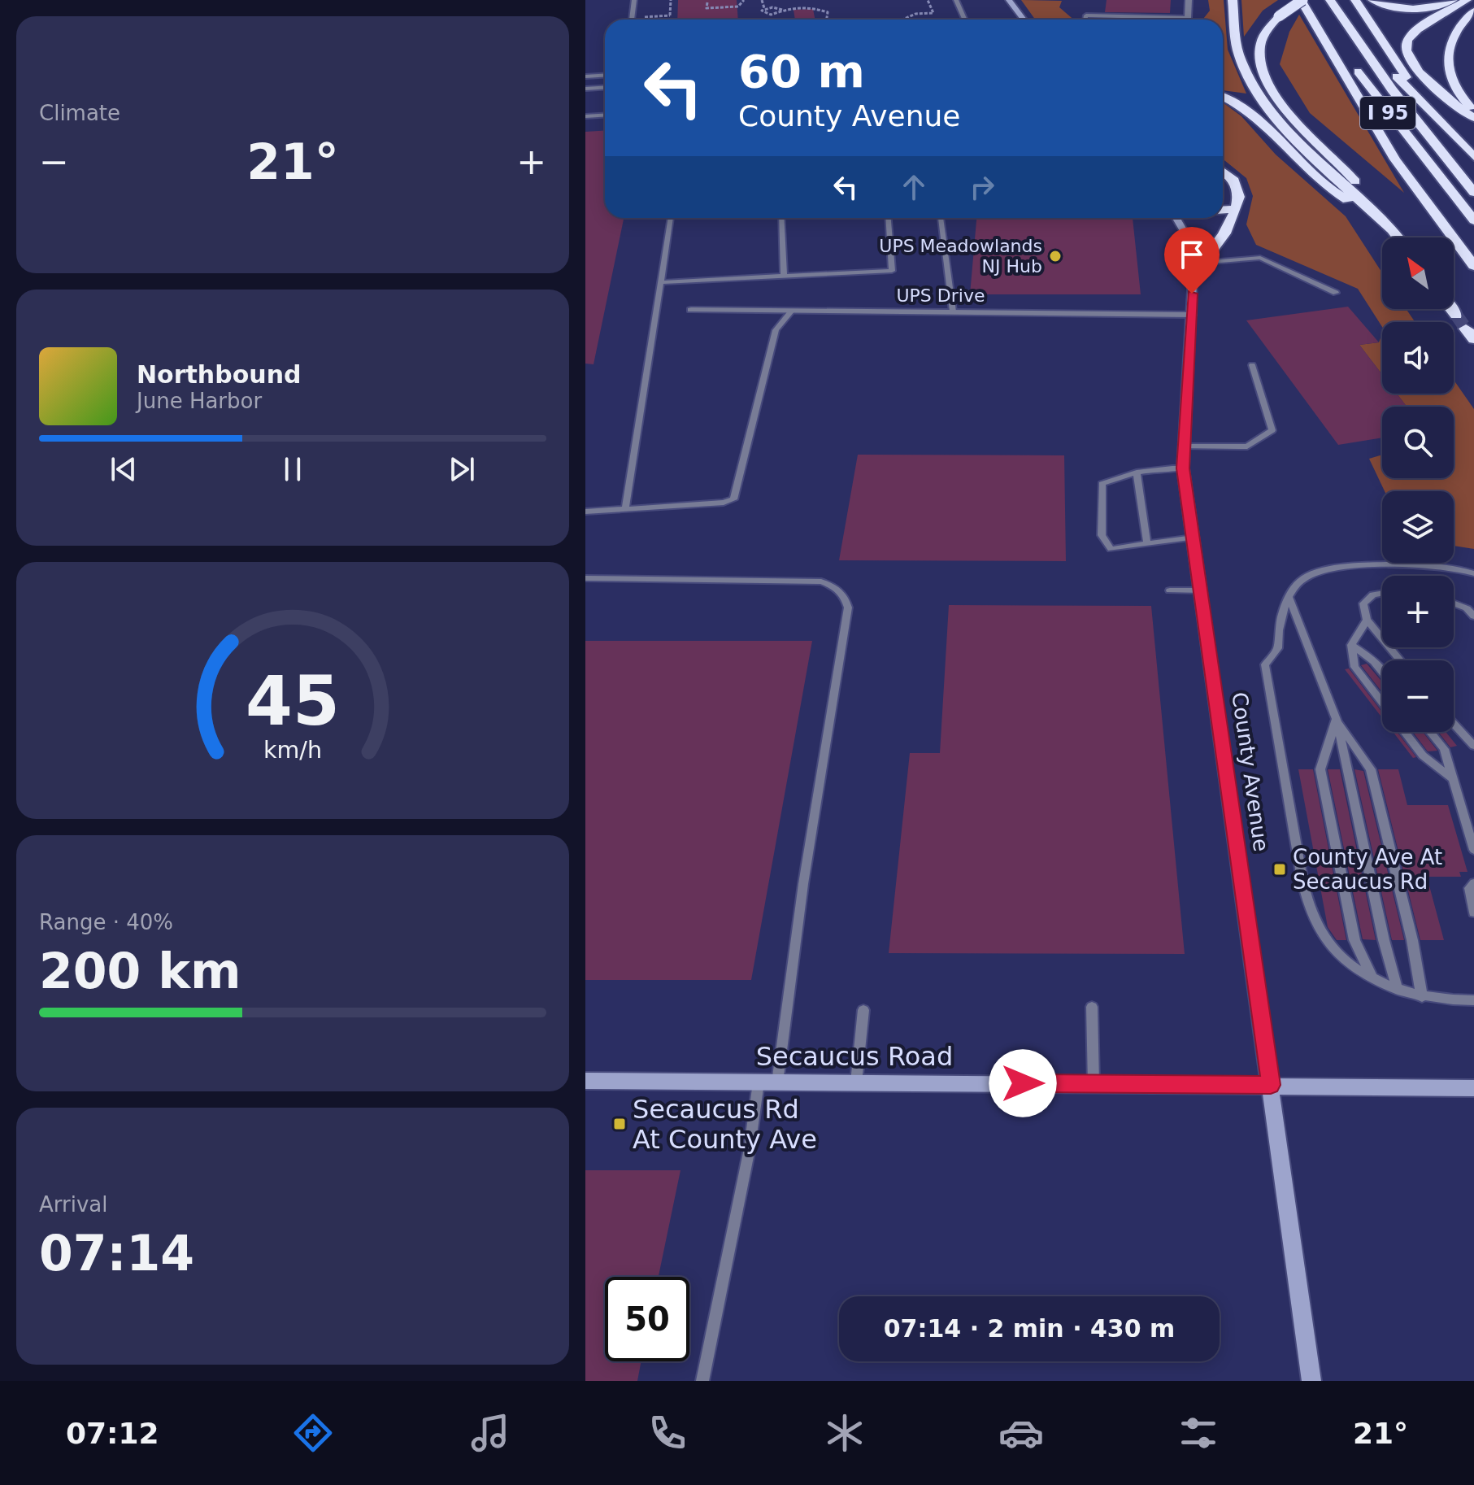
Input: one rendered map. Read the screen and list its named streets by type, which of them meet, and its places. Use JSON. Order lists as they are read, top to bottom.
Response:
{
  "streets": {
    "highway": ["I 95"],
    "main road": ["County Avenue", "Secaucus Road"],
    "street": ["UPS Drive"]
  },
  "crossings": [
    ["UPS Drive", "County Avenue"],
    ["County Avenue", "Secaucus Road"]
  ],
  "places": {
    "other": ["UPS Meadowlands NJ Hub"],
    "transit": ["County Ave At Secaucus Rd", "Secaucus Rd At County Ave"]
  },
  "north": "top left",
  "page": {
    "tile": [
      "Climate",
      ["Range · 40%", "200 km"],
      ["Arrival", "07:14"]
    ],
    "turn": ["60 m", "County Avenue"],
    "heat": ["−", "21°", "+"],
    "map_buttons": ["+", "−"],
    "song": ["Northbound", "June Harbor"],
    "limit": "50",
    "trip": "07:14 · 2 min · 430 m",
    "tabs": ["07:12", "21°"],
    "gauge": ["45", "km/h"]
  }
}
